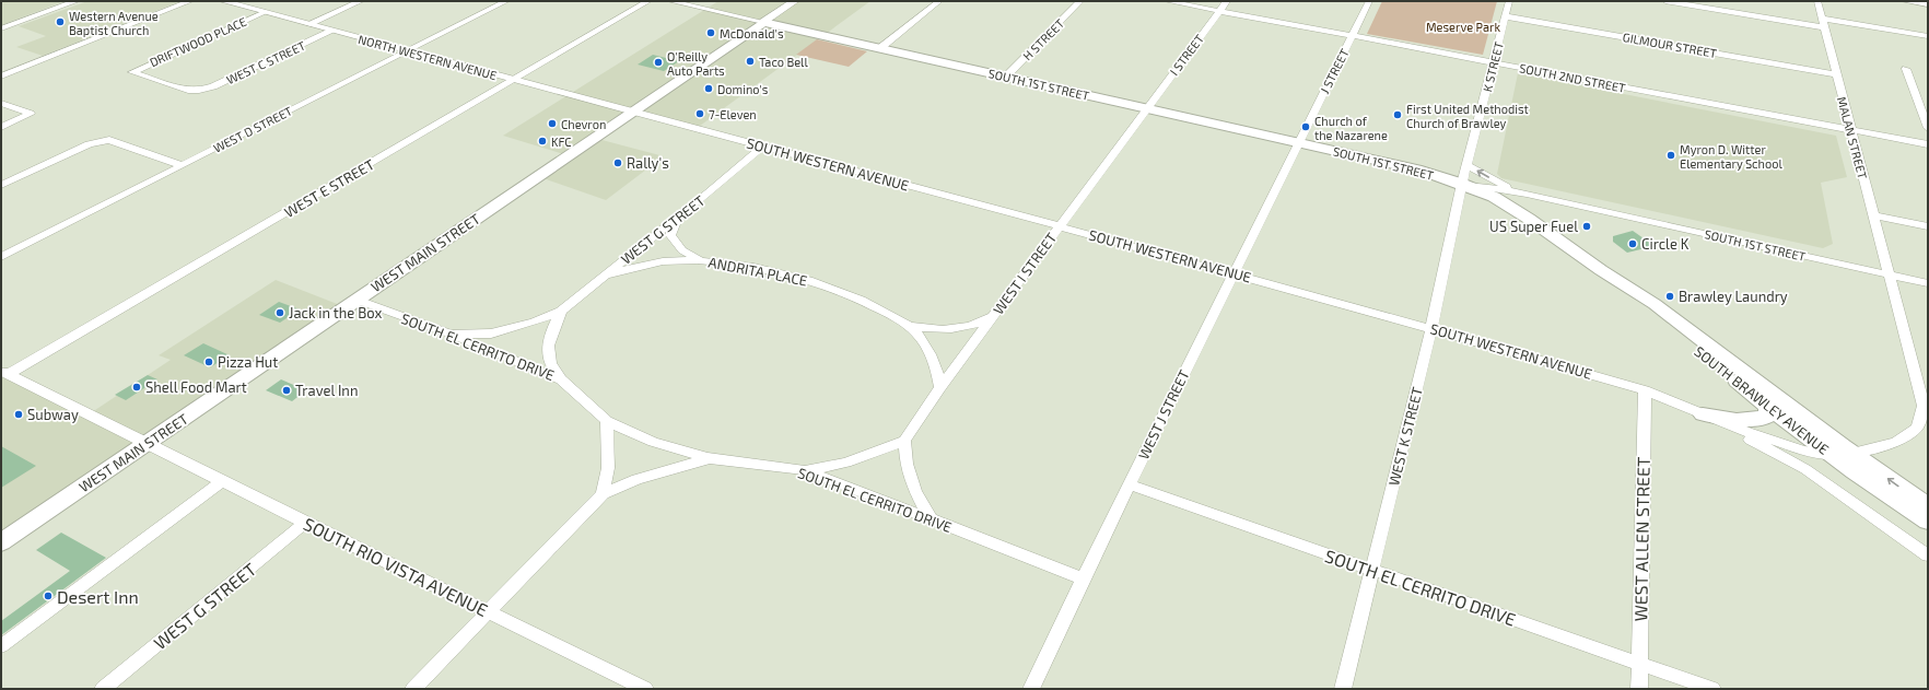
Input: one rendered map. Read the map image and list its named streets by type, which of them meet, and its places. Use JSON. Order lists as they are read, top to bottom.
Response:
{
  "streets": {
    "highway": ["SOUTH 1ST STREET", "WEST MAIN STREET", "SOUTH BRAWLEY AVENUE"],
    "main road": ["NORTH WESTERN AVENUE"],
    "street": [
      "H STREET",
      "DRIFTWOOD PLACE",
      "GILMOUR STREET",
      "I STREET",
      "WEST C STREET",
      "K STREET",
      "J STREET",
      "SOUTH 2ND STREET",
      "WEST D STREET",
      "MALAN STREET",
      "SOUTH WESTERN AVENUE",
      "WEST E STREET",
      "WEST G STREET",
      "ANDRITA PLACE",
      "WEST I STREET",
      "SOUTH EL CERRITO DRIVE",
      "WEST J STREET",
      "WEST K STREET",
      "WEST ALLEN STREET",
      "SOUTH RIO VISTA AVENUE"
    ]
  },
  "crossings": [
    ["H STREET", "SOUTH 1ST STREET"],
    ["DRIFTWOOD PLACE", "NORTH WESTERN AVENUE"],
    ["DRIFTWOOD PLACE", "WEST C STREET"],
    ["GILMOUR STREET", "K STREET"],
    ["GILMOUR STREET", "MALAN STREET"],
    ["I STREET", "SOUTH 2ND STREET"],
    ["I STREET", "SOUTH 1ST STREET"],
    ["I STREET", "WEST I STREET"],
    ["NORTH WESTERN AVENUE", "WEST C STREET"],
    ["NORTH WESTERN AVENUE", "WEST D STREET"],
    ["NORTH WESTERN AVENUE", "SOUTH WESTERN AVENUE"],
    ["NORTH WESTERN AVENUE", "WEST E STREET"],
    ["NORTH WESTERN AVENUE", "WEST MAIN STREET"],
    ["K STREET", "SOUTH 2ND STREET"],
    ["K STREET", "SOUTH 1ST STREET"],
    ["K STREET", "SOUTH BRAWLEY AVENUE"],
    ["K STREET", "WEST K STREET"],
    ["J STREET", "SOUTH 2ND STREET"],
    ["J STREET", "SOUTH 1ST STREET"],
    ["J STREET", "WEST J STREET"],
    ["SOUTH 2ND STREET", "MALAN STREET"],
    ["SOUTH 1ST STREET", "MALAN STREET"],
    ["SOUTH 1ST STREET", "WEST MAIN STREET"],
    ["SOUTH 1ST STREET", "WEST I STREET"],
    ["SOUTH 1ST STREET", "SOUTH BRAWLEY AVENUE"],
    ["SOUTH 1ST STREET", "WEST J STREET"],
    ["SOUTH 1ST STREET", "WEST K STREET"],
    ["MALAN STREET", "SOUTH WESTERN AVENUE"],
    ["SOUTH WESTERN AVENUE", "WEST G STREET"],
    ["SOUTH WESTERN AVENUE", "WEST MAIN STREET"],
    ["SOUTH WESTERN AVENUE", "WEST I STREET"],
    ["SOUTH WESTERN AVENUE", "SOUTH BRAWLEY AVENUE"],
    ["SOUTH WESTERN AVENUE", "WEST J STREET"],
    ["SOUTH WESTERN AVENUE", "WEST K STREET"],
    ["SOUTH WESTERN AVENUE", "WEST ALLEN STREET"],
    ["WEST E STREET", "SOUTH RIO VISTA AVENUE"],
    ["WEST G STREET", "ANDRITA PLACE"],
    ["WEST G STREET", "SOUTH EL CERRITO DRIVE"],
    ["WEST G STREET", "SOUTH RIO VISTA AVENUE"],
    ["WEST MAIN STREET", "SOUTH EL CERRITO DRIVE"],
    ["WEST MAIN STREET", "SOUTH RIO VISTA AVENUE"],
    ["ANDRITA PLACE", "WEST I STREET"],
    ["SOUTH EL CERRITO DRIVE", "WEST J STREET"],
    ["SOUTH EL CERRITO DRIVE", "WEST K STREET"],
    ["SOUTH EL CERRITO DRIVE", "WEST ALLEN STREET"],
    ["SOUTH BRAWLEY AVENUE", "WEST K STREET"]
  ],
  "parks": ["Meserve Park"],
  "places": [
    "Western Avenue Baptist Church",
    "McDonald's",
    "Taco Bell",
    "O'Reilly Auto Parts",
    "Domino's",
    "7-Eleven",
    "First United Methodist Church of Brawley",
    "Chevron",
    "Church of the Nazarene",
    "KFC",
    "Myron D. Witter Elementary School",
    "Rally's",
    "US Super Fuel",
    "Circle K",
    "Brawley Laundry",
    "Jack in the Box",
    "Pizza Hut",
    "Shell Food Mart",
    "Travel Inn",
    "Subway",
    "Desert Inn"
  ]
}
